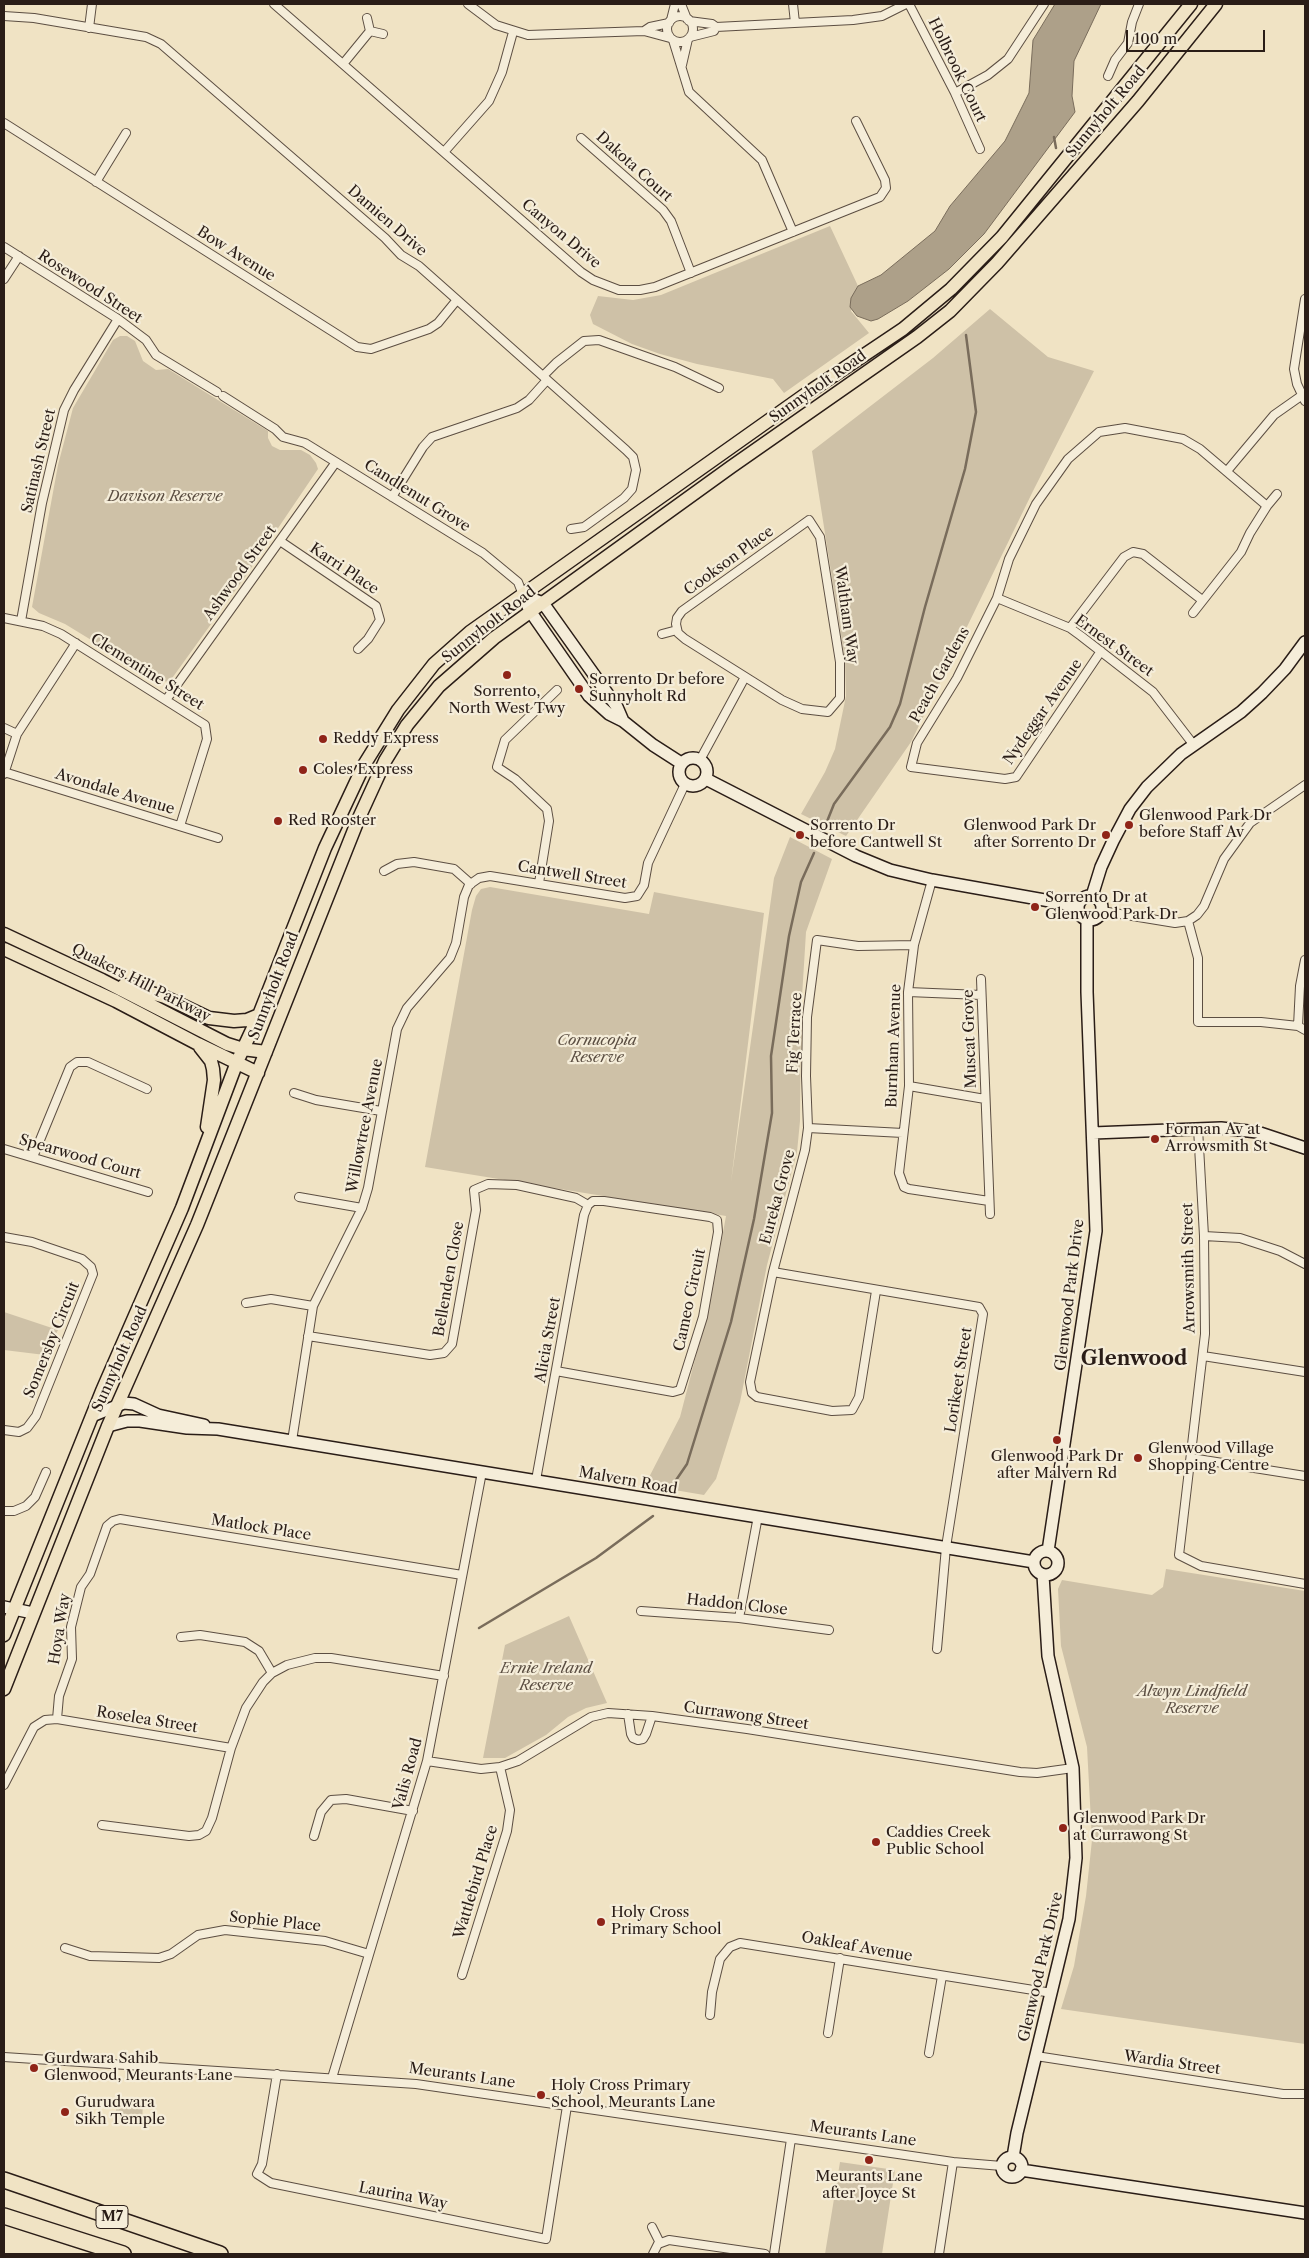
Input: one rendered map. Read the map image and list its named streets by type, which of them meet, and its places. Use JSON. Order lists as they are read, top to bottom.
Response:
{
  "streets": {
    "highway": ["M7"],
    "main road": ["Sunnyholt Road", "Quakers Hill Parkway"],
    "street": [
      "Holbrook Court",
      "Dakota Court",
      "Damien Drive",
      "Canyon Drive",
      "Bow Avenue",
      "Rosewood Street",
      "Satinash Street",
      "Candlenut Grove",
      "Cookson Place",
      "Karri Place",
      "Ashwood Street",
      "Waltham Way",
      "Ernest Street",
      "Clementine Street",
      "Peach Gardens",
      "Nydeggar Avenue",
      "Avondale Avenue",
      "Cantwell Street",
      "Fig Terrace",
      "Muscat Grove",
      "Burnham Avenue",
      "Willowtree Avenue",
      "Spearwood Court",
      "Eureka Grove",
      "Arrowsmith Street",
      "Bellenden Close",
      "Glenwood Park Drive",
      "Cameo Circuit",
      "Somersby Circuit",
      "Alicia Street",
      "Lorikeet Street",
      "Malvern Road",
      "Matlock Place",
      "Haddon Close",
      "Hoya Way",
      "Currawong Street",
      "Roselea Street",
      "Valis Road",
      "Wattlebird Place",
      "Sophie Place",
      "Oakleaf Avenue",
      "Wardia Street",
      "Meurants Lane",
      "Laurina Way"
    ]
  },
  "crossings": [
    ["Sunnyholt Road", "Candlenut Grove"],
    ["Sunnyholt Road", "Quakers Hill Parkway"],
    ["Sunnyholt Road", "Malvern Road"],
    ["Dakota Court", "Canyon Drive"],
    ["Damien Drive", "Bow Avenue"],
    ["Rosewood Street", "Satinash Street"],
    ["Rosewood Street", "Candlenut Grove"],
    ["Satinash Street", "Clementine Street"],
    ["Candlenut Grove", "Ashwood Street"],
    ["Cookson Place", "Waltham Way"],
    ["Karri Place", "Ashwood Street"],
    ["Ashwood Street", "Clementine Street"],
    ["Ernest Street", "Peach Gardens"],
    ["Ernest Street", "Nydeggar Avenue"],
    ["Clementine Street", "Avondale Avenue"],
    ["Peach Gardens", "Nydeggar Avenue"],
    ["Cantwell Street", "Willowtree Avenue"],
    ["Fig Terrace", "Burnham Avenue"],
    ["Fig Terrace", "Eureka Grove"],
    ["Muscat Grove", "Burnham Avenue"],
    ["Willowtree Avenue", "Bellenden Close"],
    ["Willowtree Avenue", "Malvern Road"],
    ["Eureka Grove", "Lorikeet Street"],
    ["Bellenden Close", "Cameo Circuit"],
    ["Bellenden Close", "Alicia Street"],
    ["Glenwood Park Drive", "Malvern Road"],
    ["Glenwood Park Drive", "Currawong Street"],
    ["Glenwood Park Drive", "Oakleaf Avenue"],
    ["Glenwood Park Drive", "Wardia Street"],
    ["Glenwood Park Drive", "Meurants Lane"],
    ["Cameo Circuit", "Alicia Street"],
    ["Alicia Street", "Malvern Road"],
    ["Lorikeet Street", "Malvern Road"],
    ["Malvern Road", "Valis Road"],
    ["Matlock Place", "Hoya Way"],
    ["Matlock Place", "Valis Road"],
    ["Hoya Way", "Roselea Street"],
    ["Currawong Street", "Valis Road"],
    ["Currawong Street", "Wattlebird Place"],
    ["Valis Road", "Sophie Place"],
    ["Valis Road", "Meurants Lane"],
    ["Meurants Lane", "Laurina Way"]
  ],
  "districts": ["Glenwood"],
  "parks": [
    "Davison Reserve",
    "Cornucopia Reserve",
    "Ernie Ireland Reserve",
    "Alwyn Lindfield Reserve"
  ],
  "places": [
    "Sorrento, North West Twy",
    "Sorrento Dr before Sunnyholt Rd",
    "Reddy Express",
    "Coles Express",
    "Red Rooster",
    "Glenwood Park Dr before Staff Av",
    "Sorrento Dr before Cantwell St",
    "Glenwood Park Dr after Sorrento Dr",
    "Sorrento Dr at Glenwood Park Dr",
    "Forman Av at Arrowsmith St",
    "Glenwood Park Dr after Malvern Rd",
    "Glenwood Village Shopping Centre",
    "Glenwood Park Dr at Currawong St",
    "Caddies Creek Public School",
    "Holy Cross Primary School",
    "Gurdwara Sahib Glenwood, Meurants Lane",
    "Holy Cross Primary School, Meurants Lane",
    "Gurudwara Sikh Temple",
    "Meurants Lane after Joyce St"
  ],
  "scale_bar": "100 m"
}
